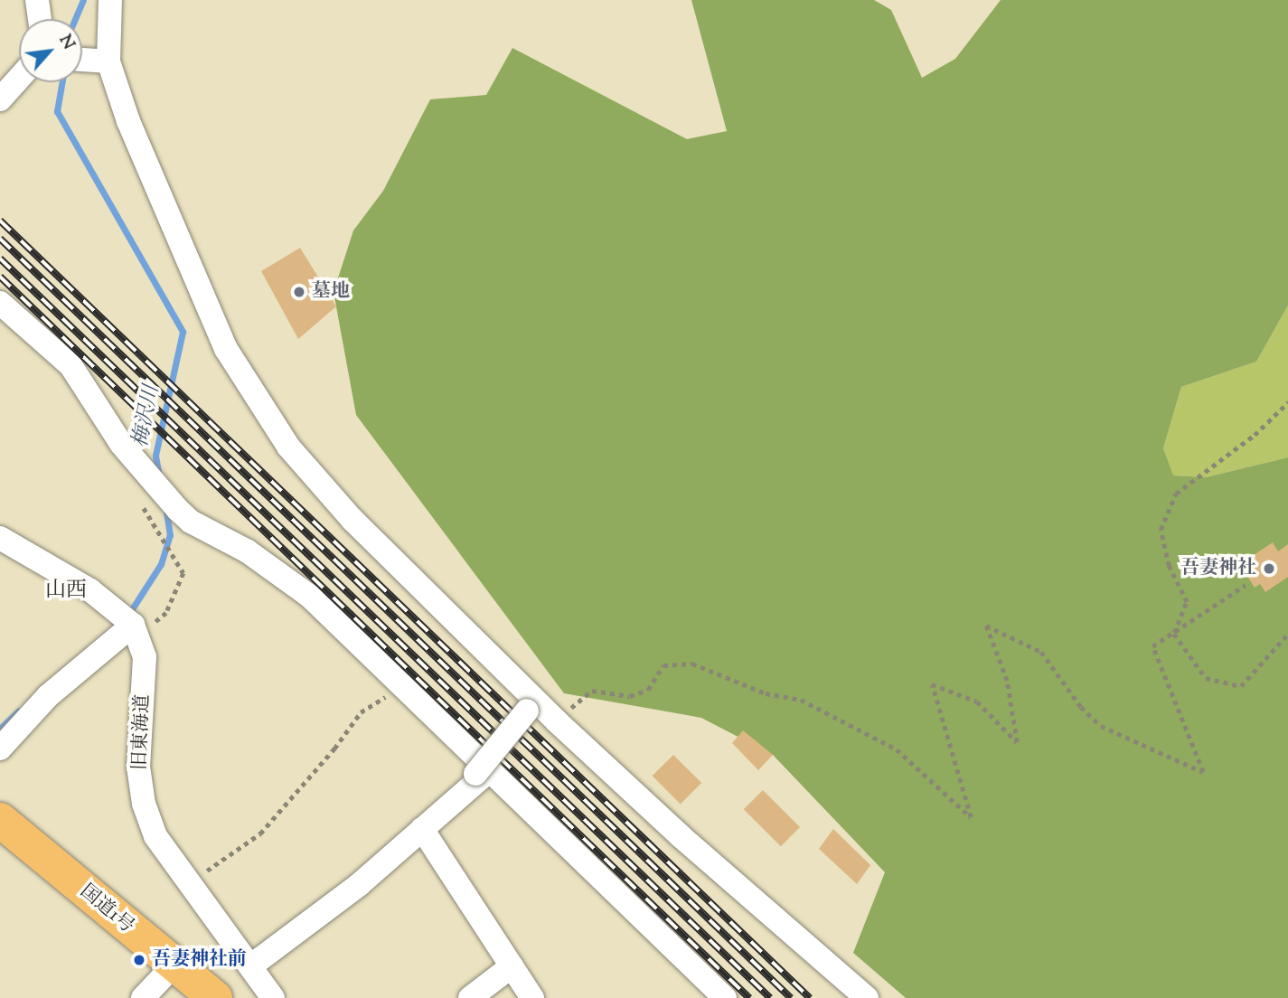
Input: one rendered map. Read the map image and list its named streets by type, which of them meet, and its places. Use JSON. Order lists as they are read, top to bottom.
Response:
{
  "streets": {
    "highway": ["国道1号"],
    "street": ["旧東海道"]
  },
  "districts": ["山西"],
  "water": ["梅沢川"],
  "places": ["墓地", "吾妻神社", "吾妻神社前"],
  "north": "top right"
}
